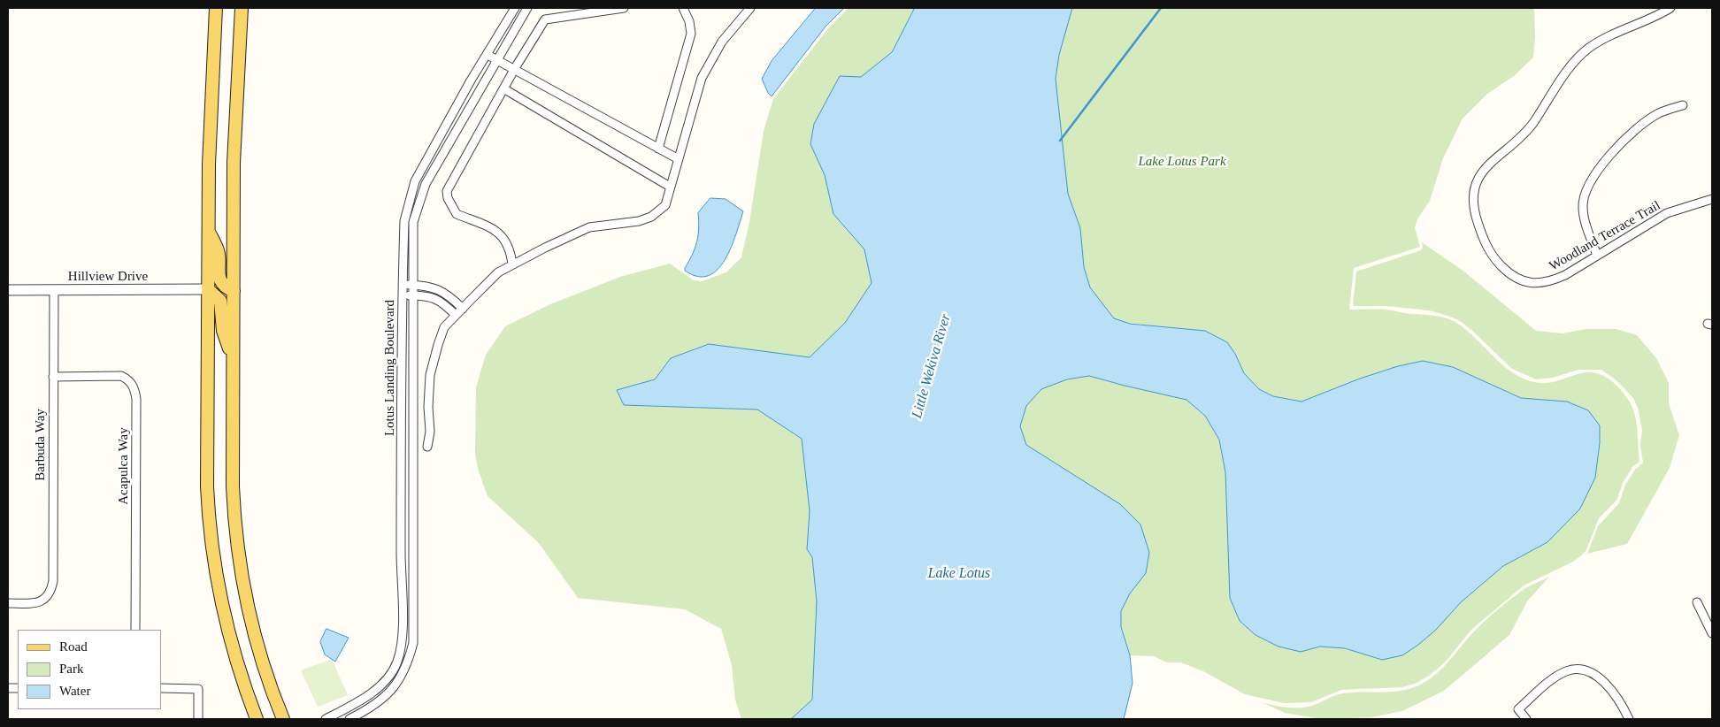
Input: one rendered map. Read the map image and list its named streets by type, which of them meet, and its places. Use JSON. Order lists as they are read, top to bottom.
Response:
{
  "streets": {
    "street": [
      "Woodland Terrace Trail",
      "Hillview Drive",
      "Lotus Landing Boulevard",
      "Barbuda Way",
      "Acapulca Way"
    ]
  },
  "crossings": [
    ["Hillview Drive", "Barbuda Way"],
    ["Barbuda Way", "Acapulca Way"]
  ],
  "water": ["Little Wekiva River", "Lake Lotus"],
  "parks": ["Lake Lotus Park"],
  "legend": ["Road", "Park", "Water"]
}
